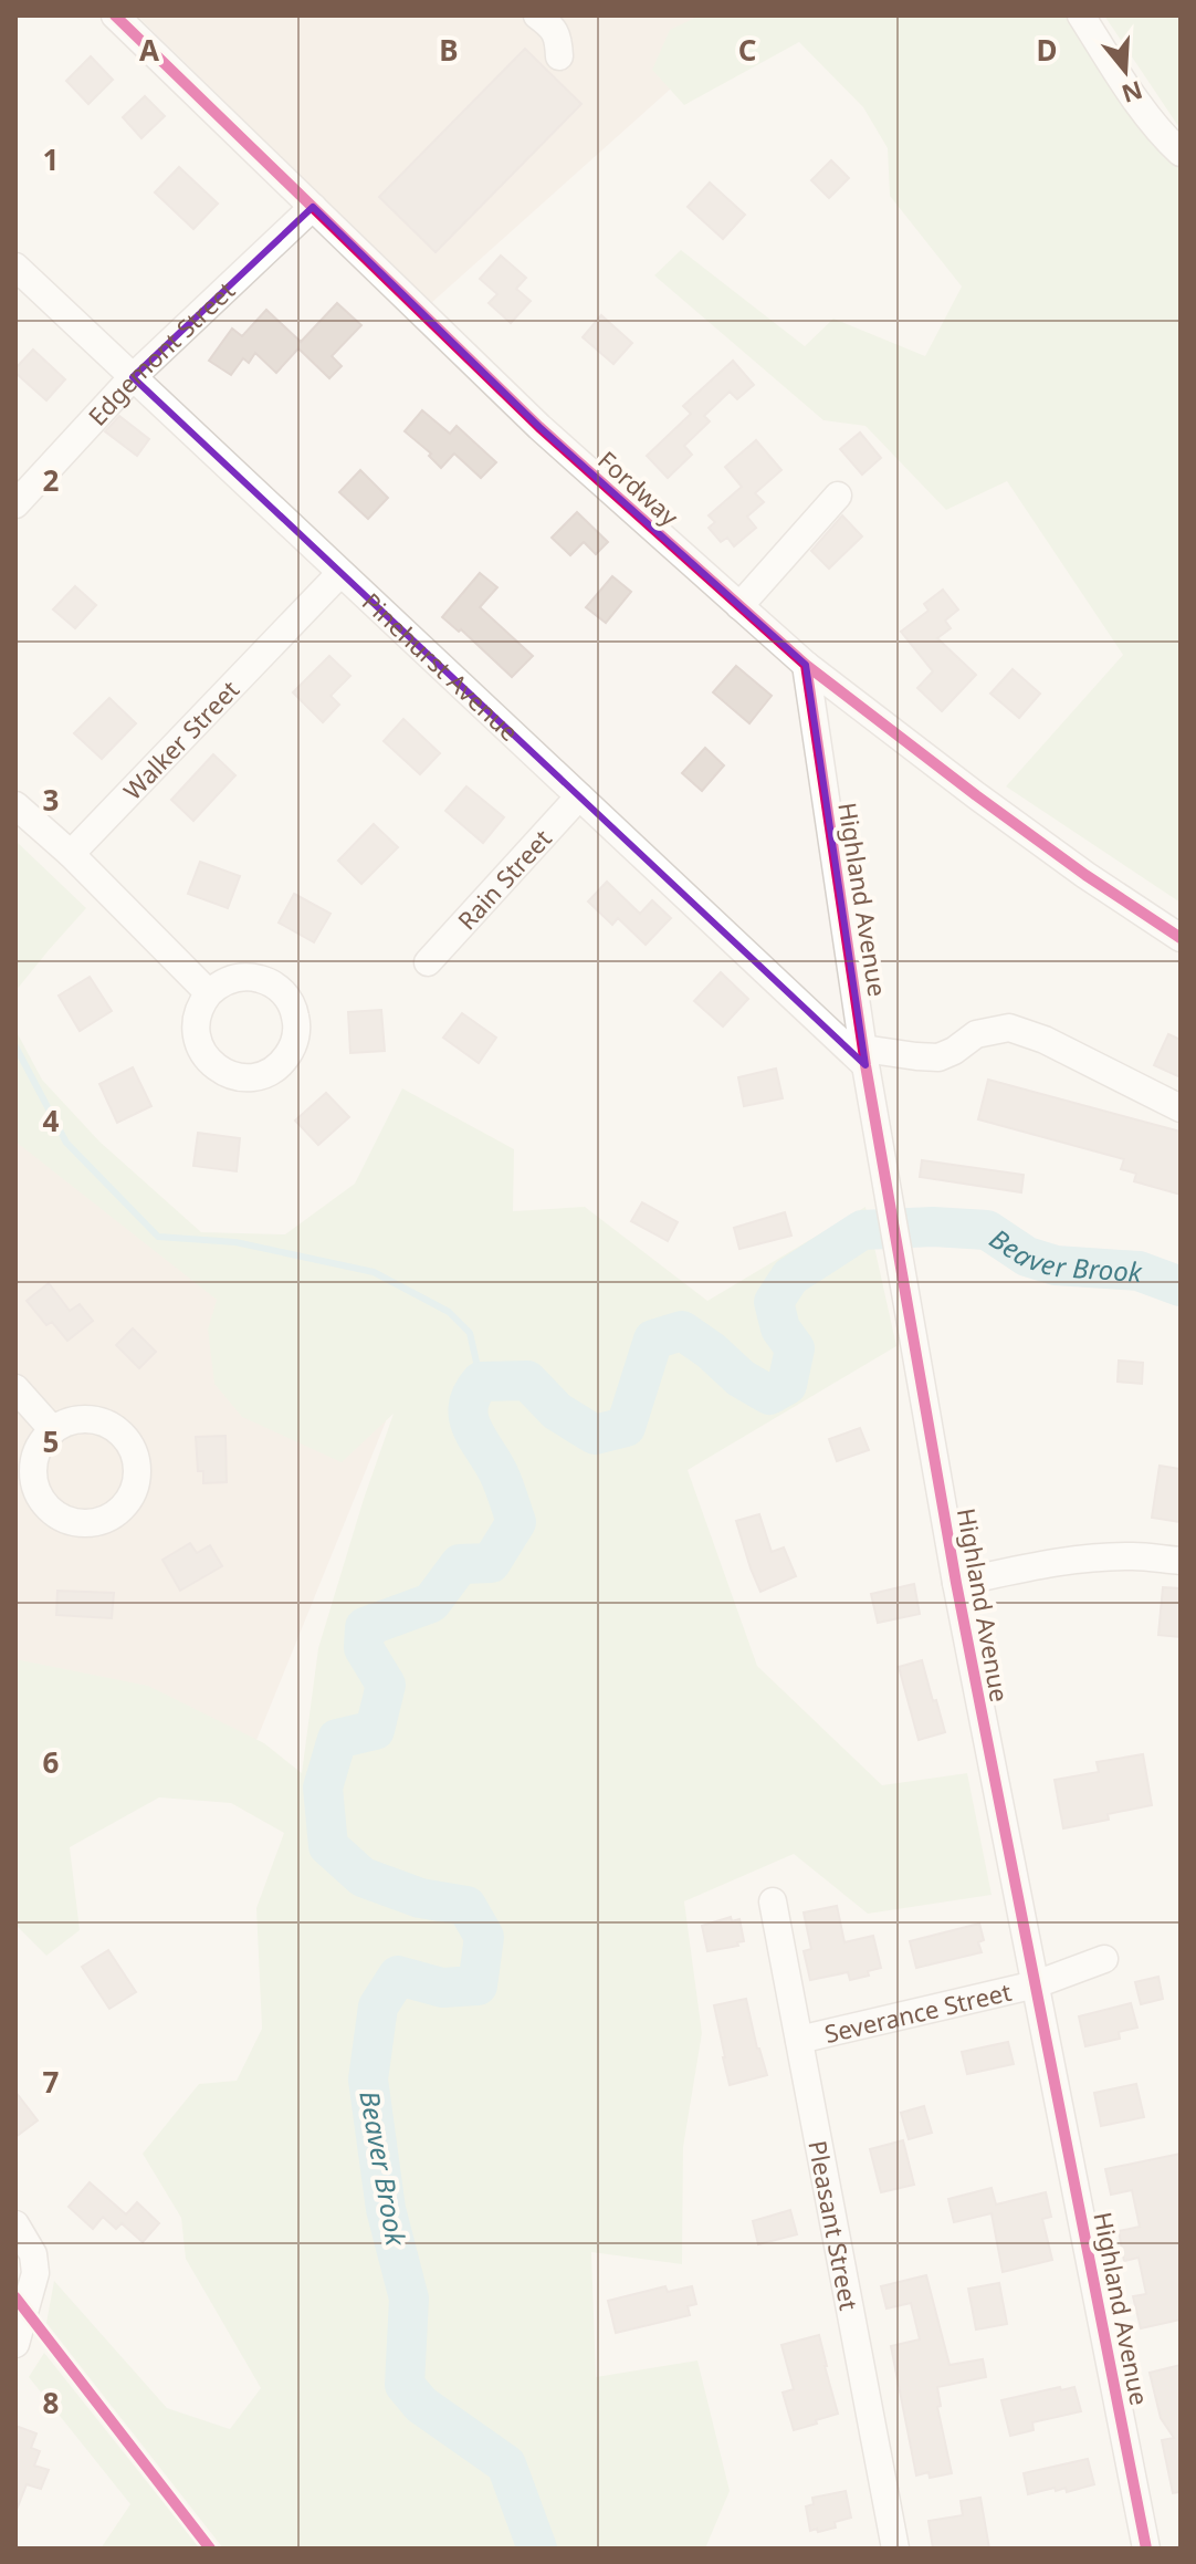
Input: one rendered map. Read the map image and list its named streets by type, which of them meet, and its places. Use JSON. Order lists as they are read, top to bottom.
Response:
{
  "streets": {
    "street": [
      "Edgemont Street",
      "Fordway",
      "Pinehurst Avenue",
      "Walker Street",
      "Rain Street",
      "Highland Avenue",
      "Severance Street",
      "Pleasant Street"
    ]
  },
  "crossings": [
    ["Edgemont Street", "Fordway"],
    ["Edgemont Street", "Pinehurst Avenue"],
    ["Fordway", "Highland Avenue"],
    ["Pinehurst Avenue", "Walker Street"],
    ["Pinehurst Avenue", "Rain Street"],
    ["Pinehurst Avenue", "Highland Avenue"],
    ["Highland Avenue", "Severance Street"],
    ["Severance Street", "Pleasant Street"]
  ],
  "water": ["Beaver Brook"],
  "north": "bottom",
  "grid": {
    "columns": [
      "A",
      "B",
      "C",
      "D"
    ],
    "rows": [
      "1",
      "2",
      "3",
      "4",
      "5",
      "6",
      "7",
      "8"
    ]
  }
}
